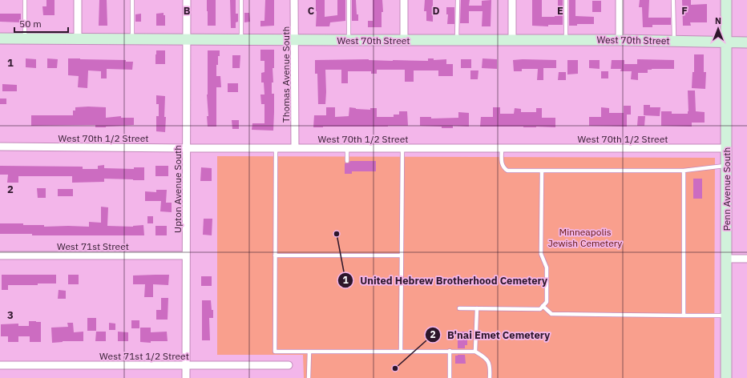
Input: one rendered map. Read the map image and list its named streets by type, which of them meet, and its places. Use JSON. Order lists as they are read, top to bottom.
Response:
{
  "streets": {
    "street": [
      "West 70th Street",
      "Thomas Avenue South",
      "West 70th 1/2 Street",
      "Upton Avenue South",
      "Penn Avenue South",
      "West 71st Street",
      "West 71st 1/2 Street"
    ]
  },
  "crossings": [
    ["West 70th Street", "Thomas Avenue South"],
    ["West 70th Street", "Upton Avenue South"],
    ["West 70th Street", "Penn Avenue South"],
    ["Thomas Avenue South", "West 70th 1/2 Street"],
    ["West 70th 1/2 Street", "Upton Avenue South"],
    ["West 70th 1/2 Street", "Penn Avenue South"],
    ["Upton Avenue South", "West 71st Street"],
    ["Upton Avenue South", "West 71st 1/2 Street"]
  ],
  "parks": ["Minneapolis Jewish Cemetery"],
  "places": ["United Hebrew Brotherhood Cemetery", "B'nai Emet Cemetery"],
  "scale_bar": "50 m",
  "north": "top",
  "grid": {
    "columns": [
      "B",
      "C",
      "D",
      "E",
      "F"
    ],
    "rows": ["1", "2", "3"]
  }
}
